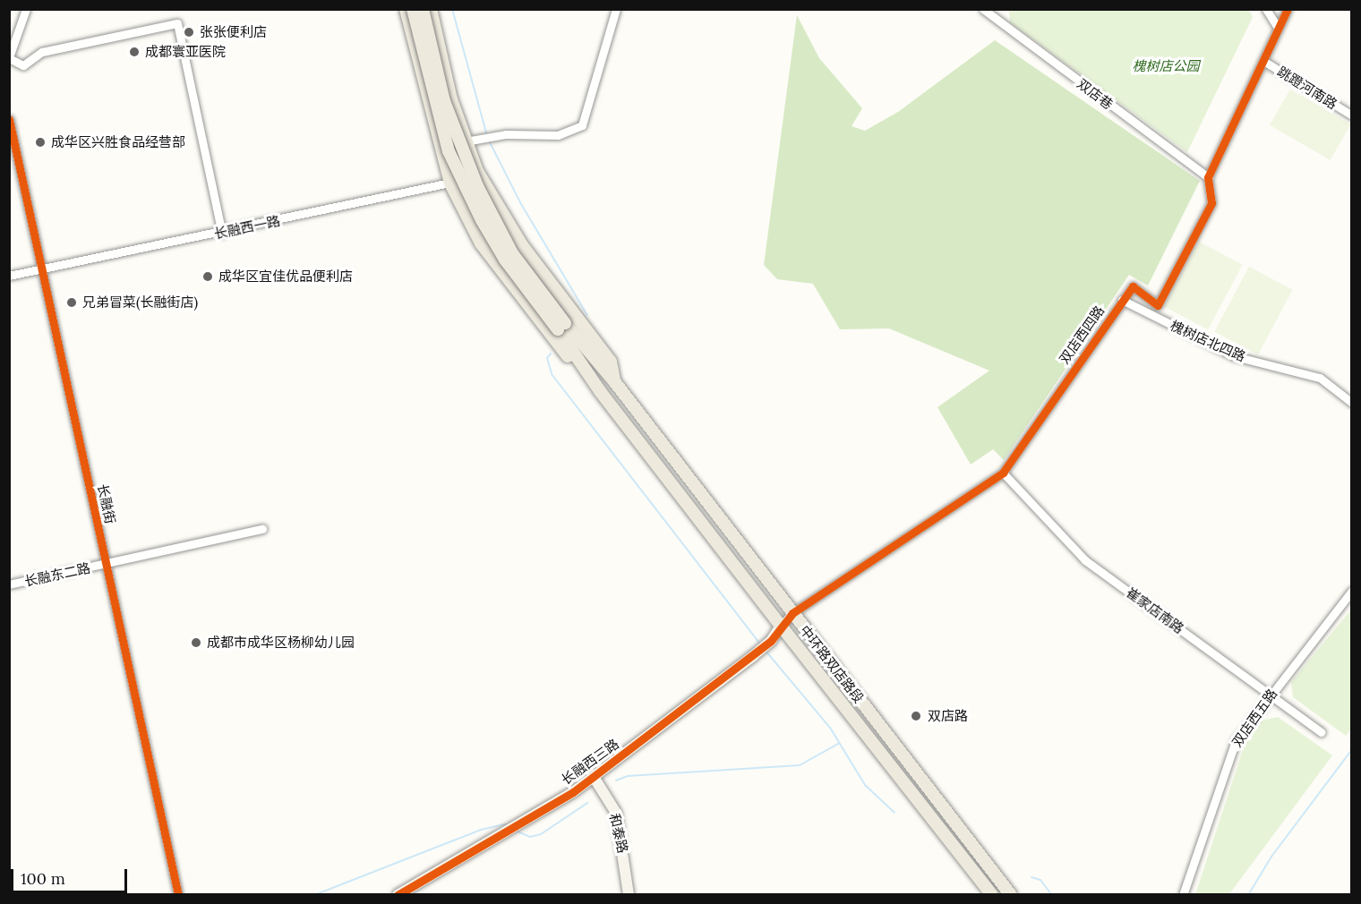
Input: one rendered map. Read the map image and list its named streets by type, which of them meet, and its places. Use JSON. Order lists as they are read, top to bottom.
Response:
{
  "streets": {
    "main road": ["中环路双店路段"],
    "street": [
      "跳蹬河南路",
      "双店巷",
      "长融西一路",
      "双店西四路",
      "槐树店北四路",
      "长融街",
      "长融东二路",
      "崔家店南路",
      "双店西五路",
      "长融西三路",
      "和泰路"
    ]
  },
  "crossings": [
    ["双店巷", "双店西四路"],
    ["长融西一路", "长融街"],
    ["双店西四路", "槐树店北四路"],
    ["双店西四路", "崔家店南路"],
    ["双店西四路", "中环路双店路段"],
    ["双店西四路", "长融西三路"],
    ["长融街", "长融东二路"],
    ["崔家店南路", "双店西五路"],
    ["中环路双店路段", "长融西三路"],
    ["长融西三路", "和泰路"]
  ],
  "parks": ["槐树店公园"],
  "places": [
    "张张便利店",
    "成都寰亚医院",
    "成华区兴胜食品经营部",
    "成华区宜佳优品便利店",
    "兄弟冒菜(长融街店)",
    "成都市成华区杨柳幼儿园",
    "双店路"
  ],
  "scale_bar": "100 m"
}
